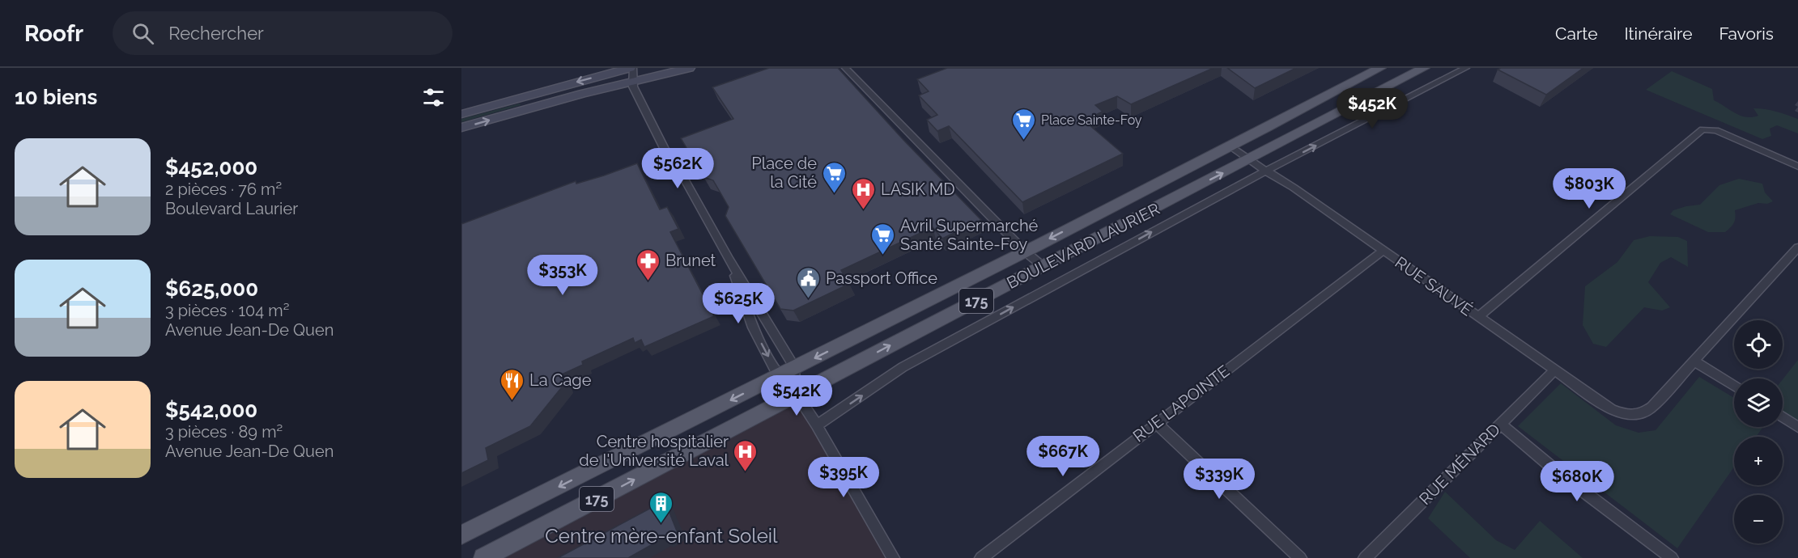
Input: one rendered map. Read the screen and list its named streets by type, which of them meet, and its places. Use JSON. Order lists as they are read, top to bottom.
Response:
{
  "streets": {
    "main road": ["BOULEVARD LAURIER", "175"],
    "street": ["RUE SAUVÉ", "RUE LAPOINTE", "RUE MÉNARD"]
  },
  "crossings": [
    ["BOULEVARD LAURIER", "RUE SAUVÉ"],
    ["RUE SAUVÉ", "RUE LAPOINTE"],
    ["RUE SAUVÉ", "RUE MÉNARD"]
  ],
  "places": {
    "supermarket": ["Place Sainte-Foy", "Place de la Cité", "Avril Supermarché Santé Sainte-Foy"],
    "hospital": ["LASIK MD", "Centre hospitalier de l'Université Laval"],
    "pharmacy": ["Brunet"],
    "public building": ["Passport Office"],
    "restaurant": ["La Cage"],
    "building": ["Centre mère-enfant Soleil"]
  },
  "page": {
    "header": "Roofr",
    "search": "Rechercher",
    "nav": ["Carte", "Itinéraire", "Favoris"],
    "heading": "10 biens",
    "price": [
      "$452K",
      "$562K",
      "$803K",
      "$353K",
      "$625K",
      "$542K",
      "$667K",
      "$395K",
      "$339K",
      "$680K"
    ],
    "list": [
      {
        "name": "$452,000",
        "note": "2 pièces · 76 m² · Boulevard Laurier"
      },
      {
        "name": "$625,000",
        "note": "3 pièces · 104 m² · Avenue Jean-De Quen"
      },
      {
        "name": "$542,000",
        "note": "3 pièces · 89 m² · Avenue Jean-De Quen"
      }
    ],
    "map_buttons": ["+", "−"]
  }
}
